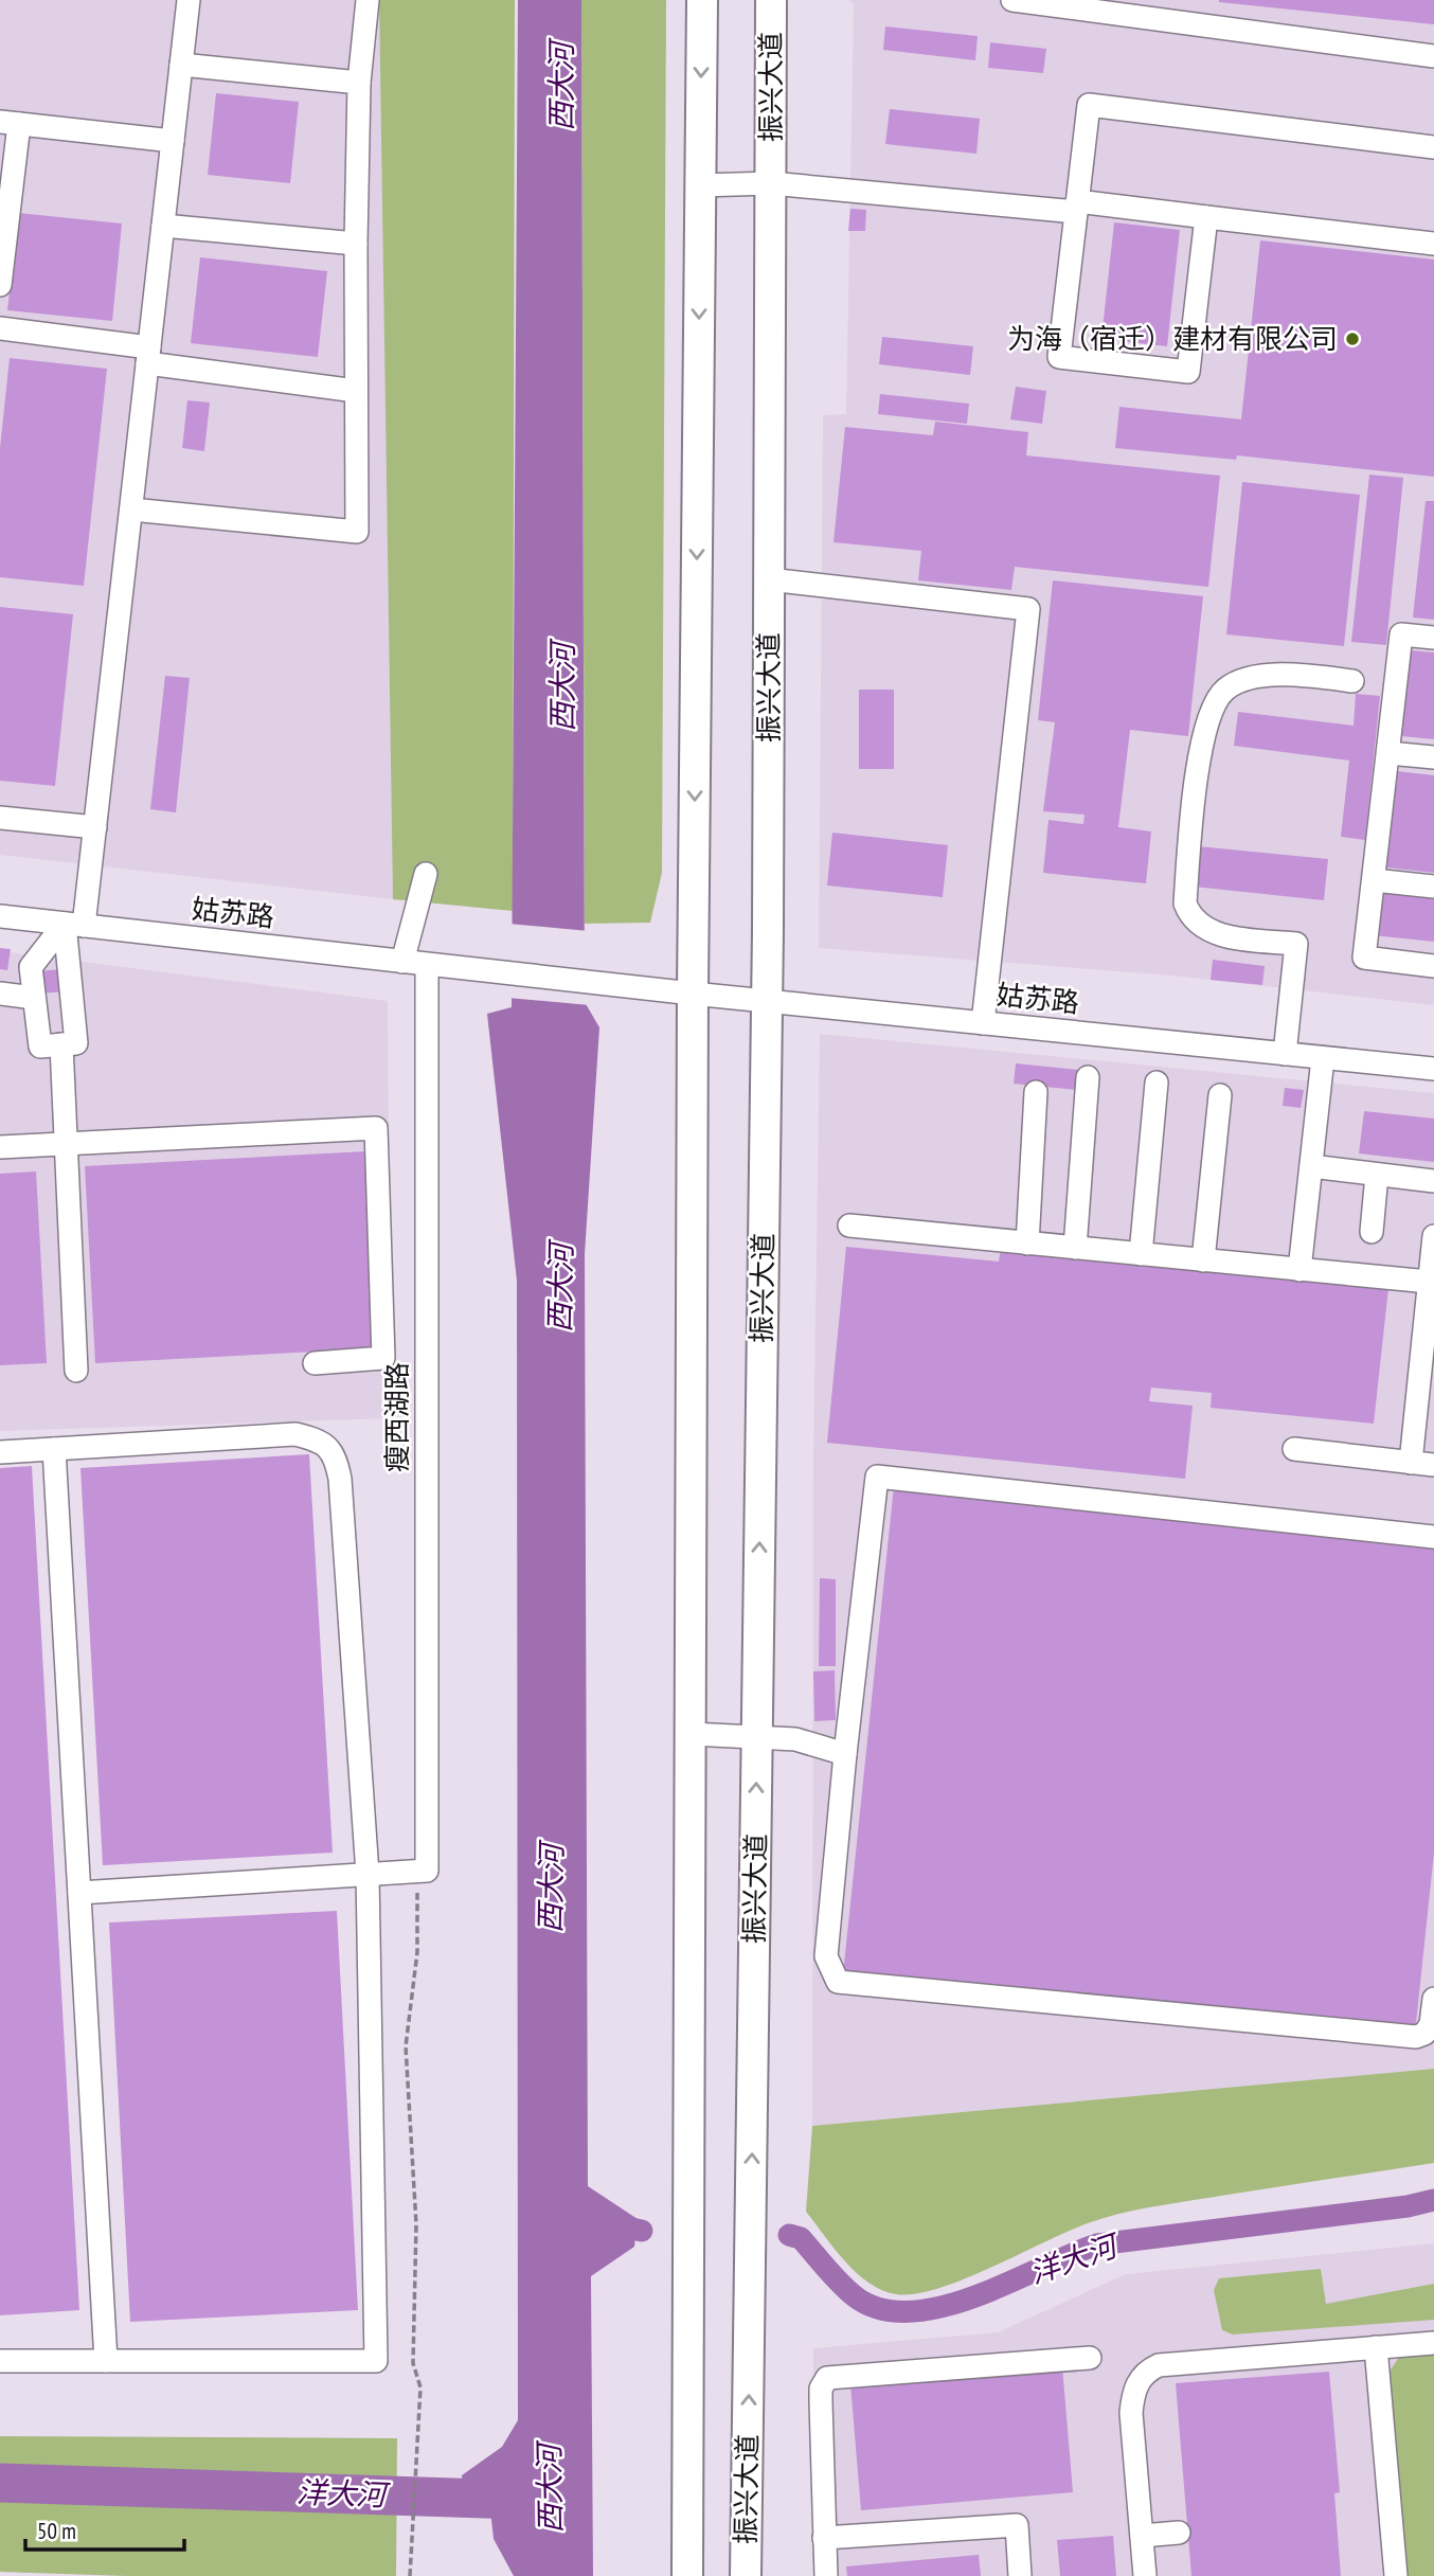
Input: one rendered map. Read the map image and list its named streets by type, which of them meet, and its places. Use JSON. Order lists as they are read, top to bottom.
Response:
{
  "streets": {
    "main road": ["振兴大道"],
    "street": ["姑苏路", "瘦西湖路"]
  },
  "crossings": [
    ["振兴大道", "姑苏路"],
    ["姑苏路", "瘦西湖路"]
  ],
  "water": ["西大河", "洋大河"],
  "places": ["为海（宿迁）建材有限公司"],
  "scale_bar": "50 m"
}
